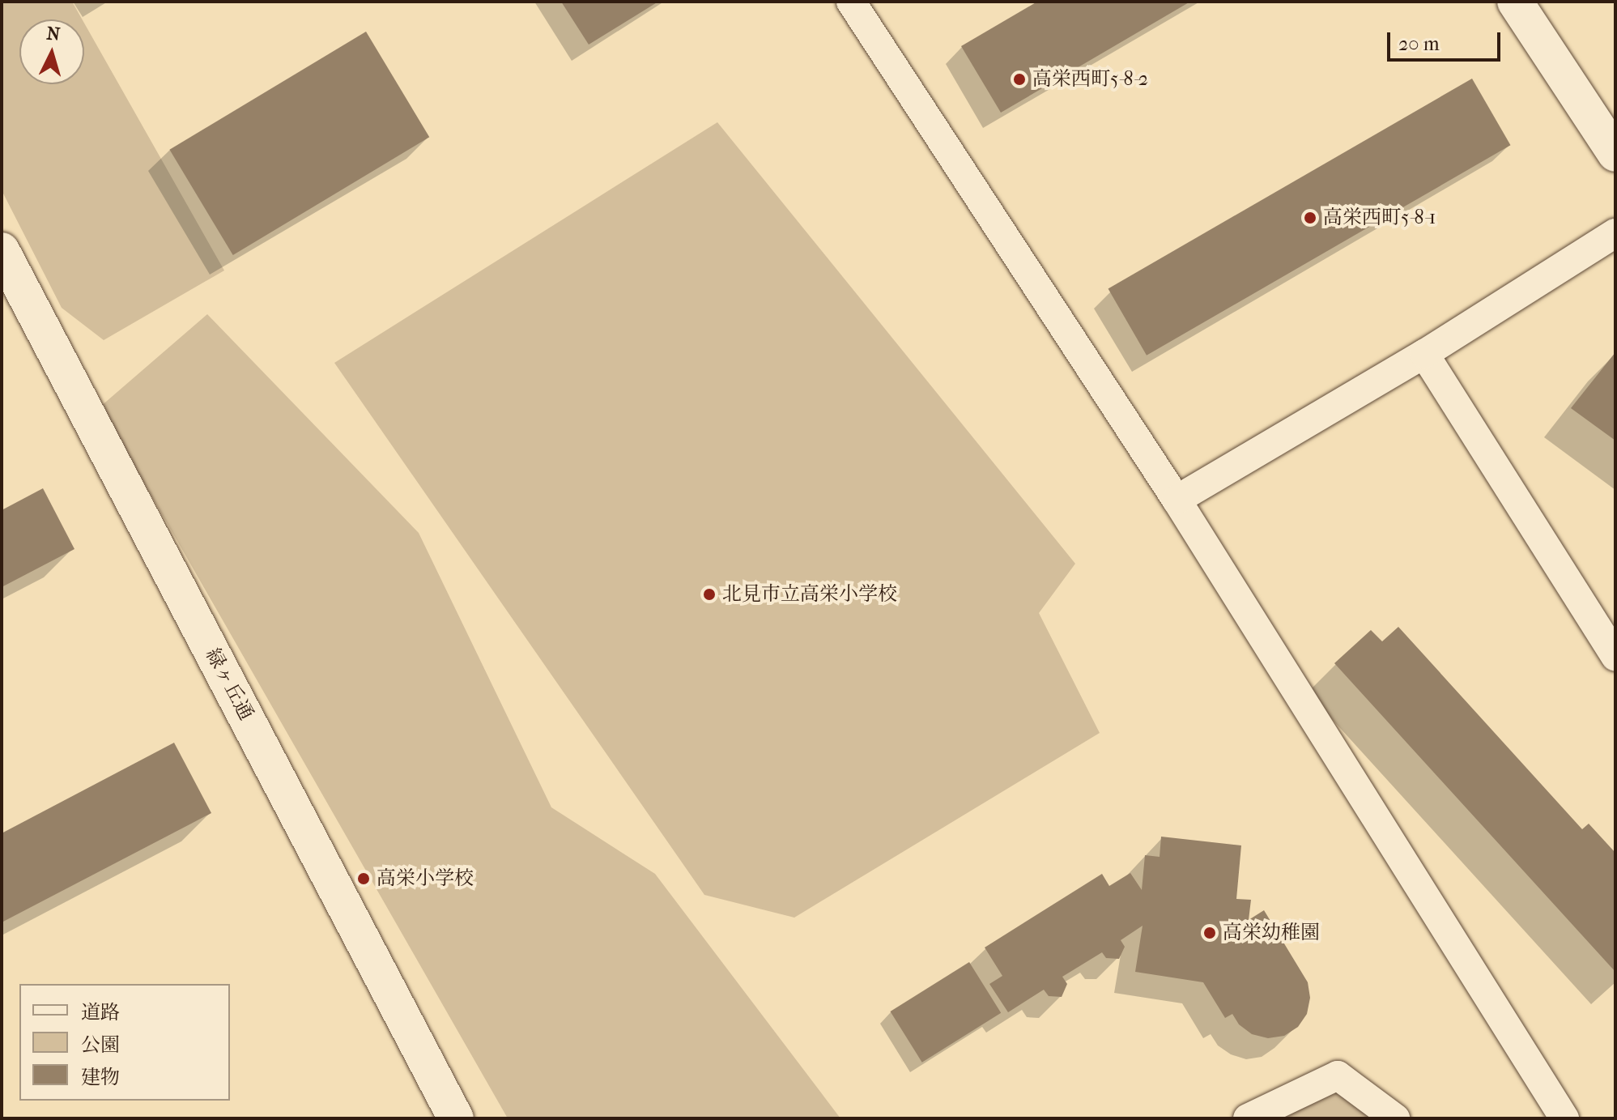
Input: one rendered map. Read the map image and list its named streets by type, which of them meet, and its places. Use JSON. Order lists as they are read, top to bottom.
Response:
{
  "streets": {
    "street": ["緑ヶ丘通"]
  },
  "places": [
    "高栄西町5-8-2",
    "高栄西町5-8-1",
    "北見市立高栄小学校",
    "高栄小学校",
    "高栄幼稚園"
  ],
  "legend": ["道路", "公園", "建物"],
  "scale_bar": "20 m",
  "north": "top"
}
